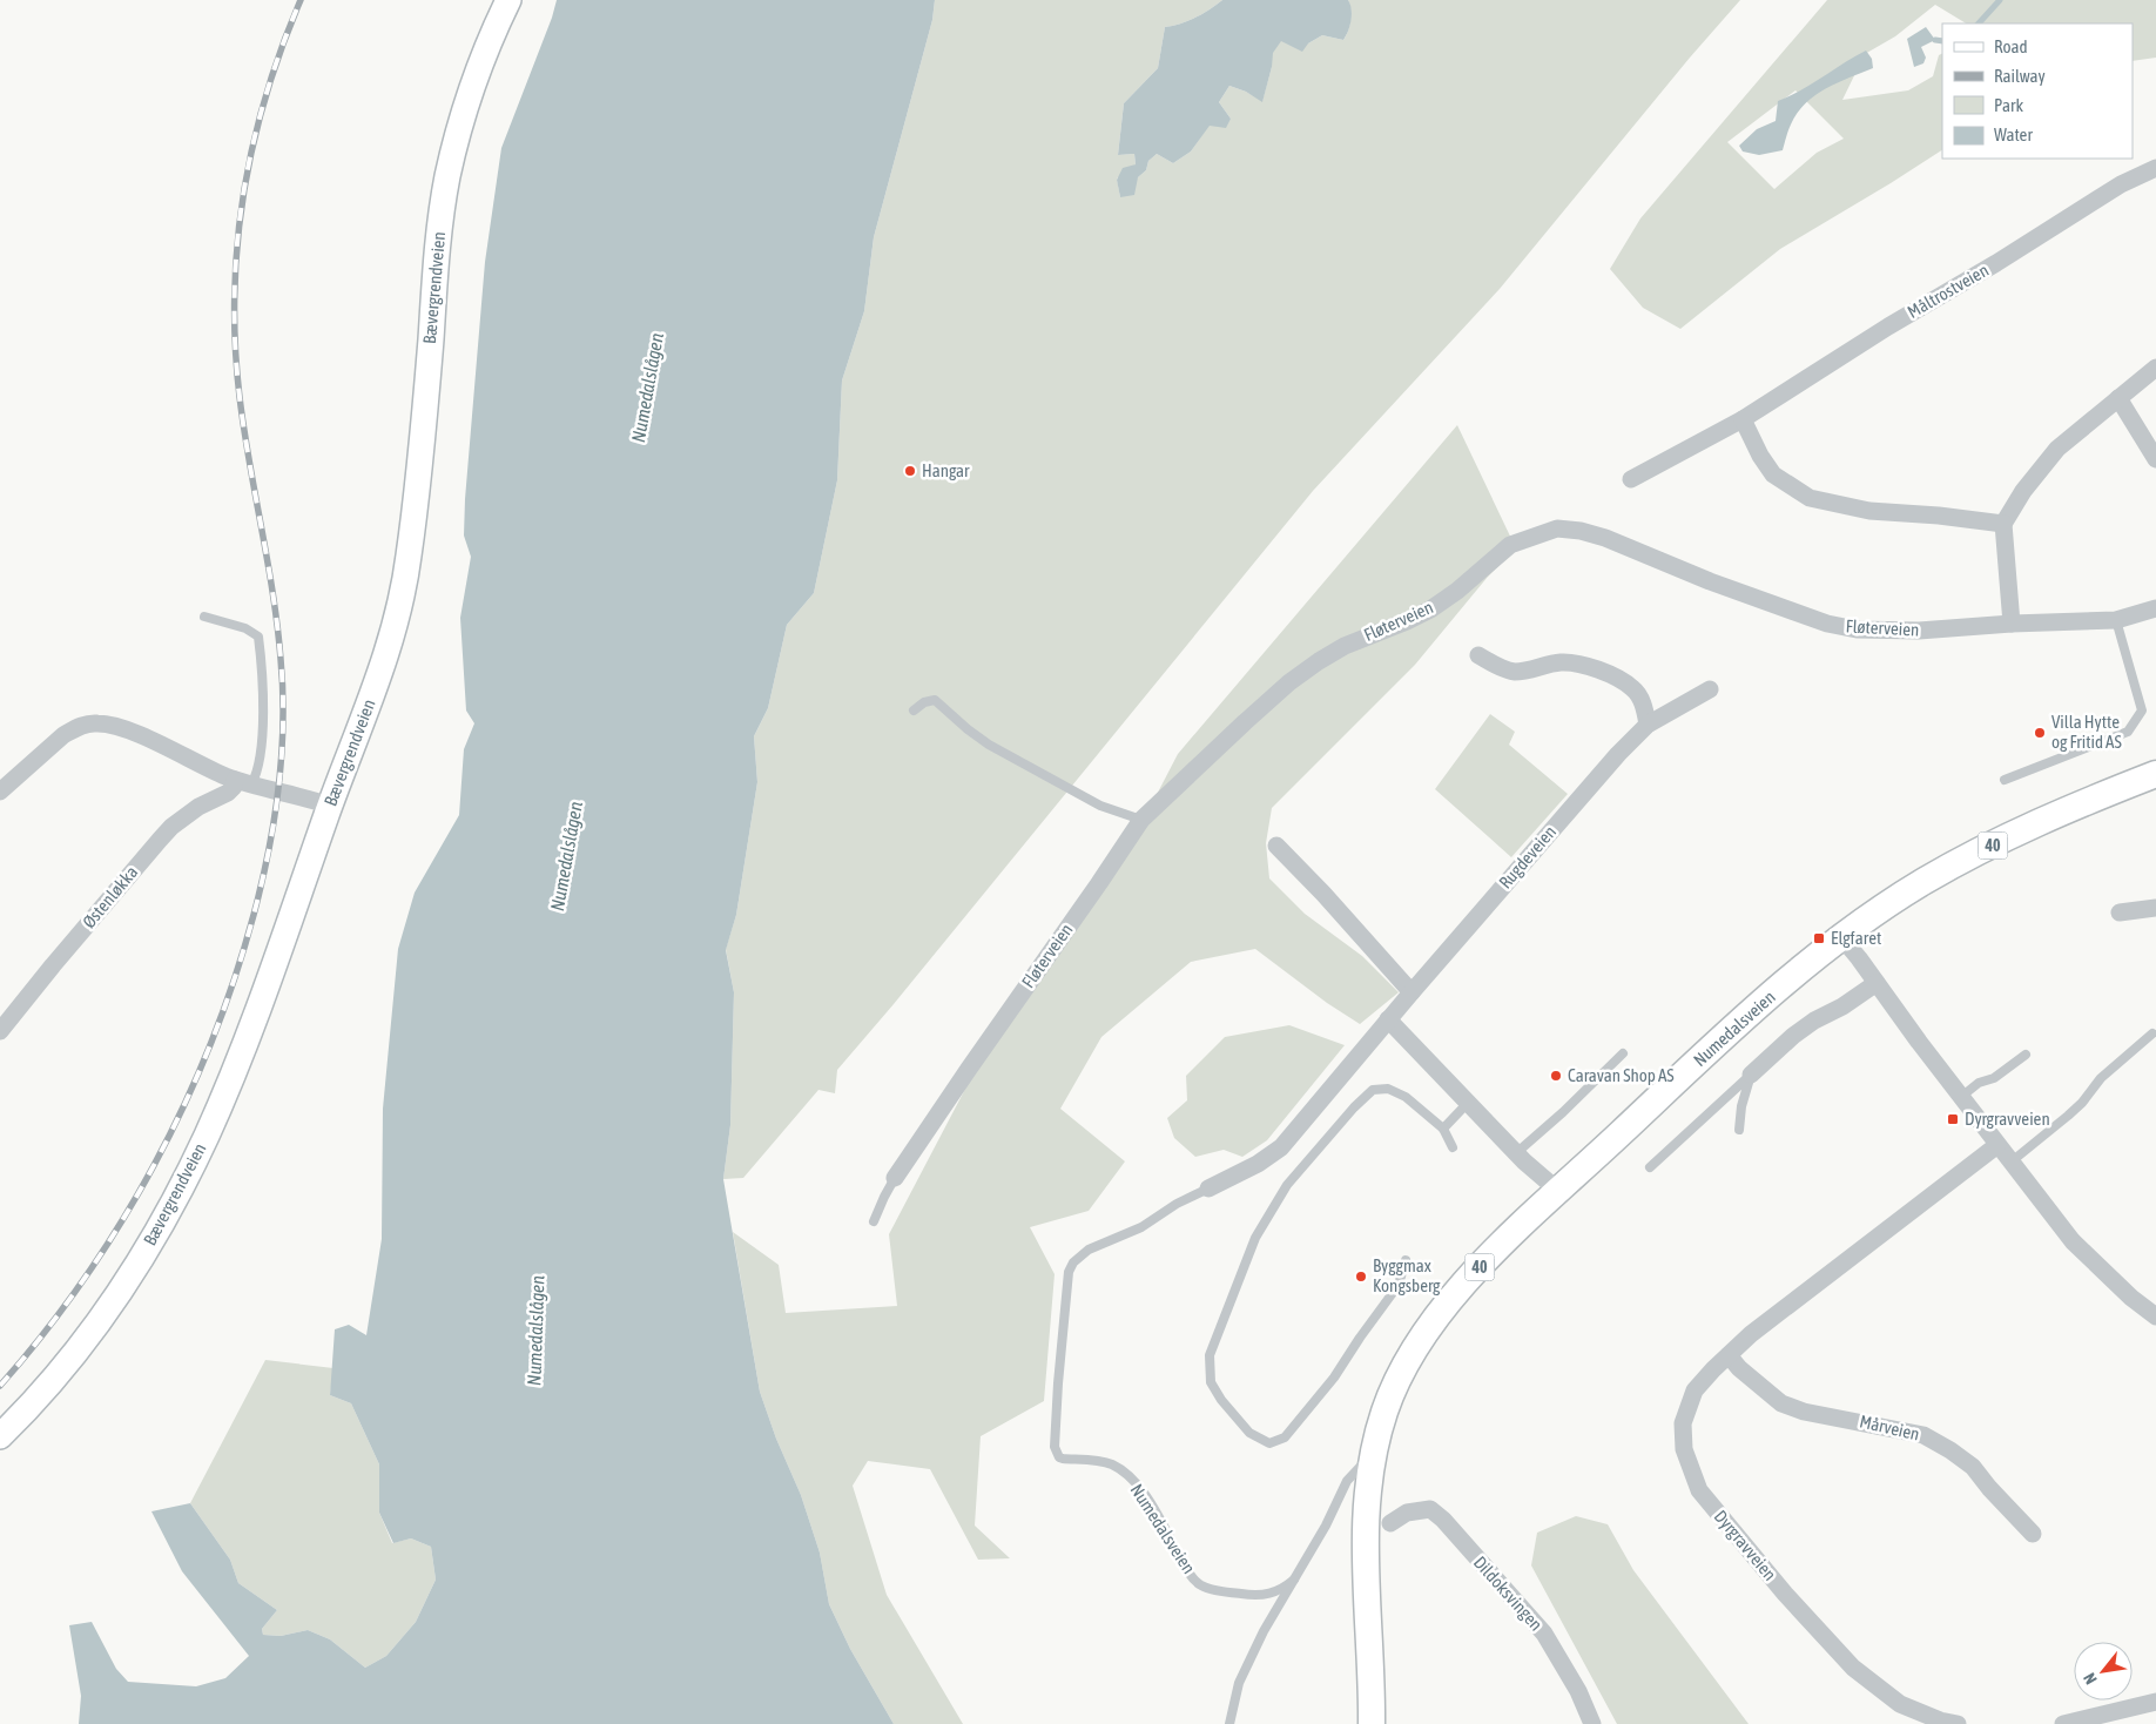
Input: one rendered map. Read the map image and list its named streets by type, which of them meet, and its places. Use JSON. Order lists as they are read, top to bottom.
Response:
{
  "streets": {
    "main road": ["Bævergrendveien", "40", "Numedalsveien"],
    "street": [
      "Måltrostveien",
      "Fløterveien",
      "Rugdeveien",
      "Østenløkka",
      "Mårveien",
      "Dyrgravveien",
      "Dildoksvingen"
    ]
  },
  "crossings": [
    ["Rugdeveien", "Numedalsveien"],
    ["Mårveien", "Dyrgravveien"]
  ],
  "water": ["Numedalslågen"],
  "places": {
    "other": [
      "Hangar",
      "Villa Hytte og Fritid AS",
      "Caravan Shop AS",
      "Byggmax Kongsberg"
    ],
    "transit": ["Elgfaret", "Dyrgravveien"]
  },
  "legend": [
    "Road",
    "Railway",
    "Park",
    "Water"
  ],
  "north": "bottom left"
}
